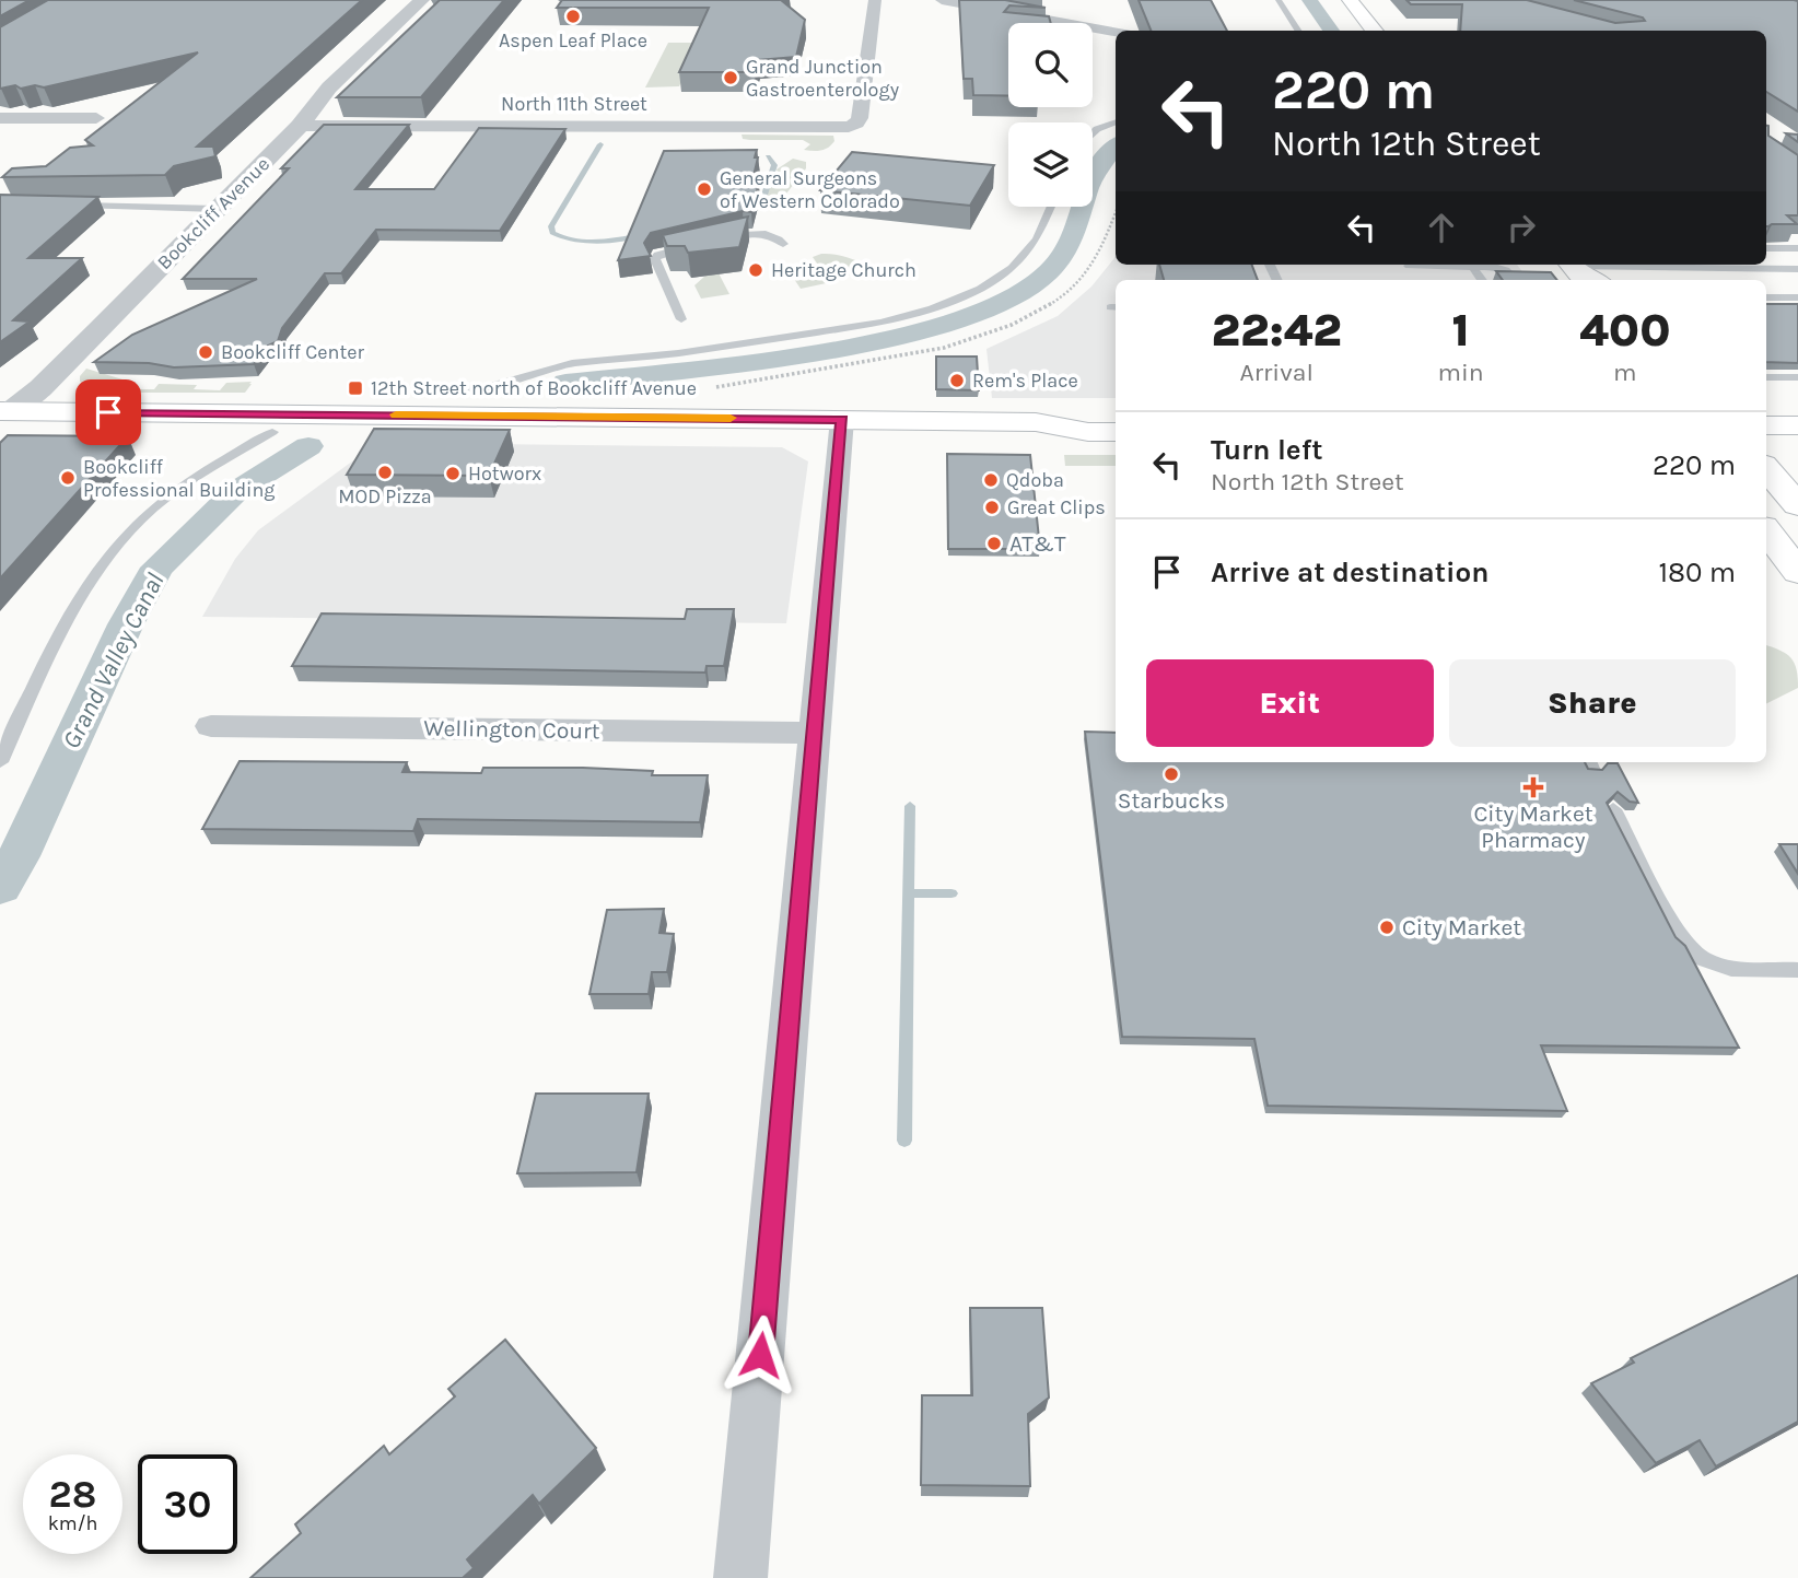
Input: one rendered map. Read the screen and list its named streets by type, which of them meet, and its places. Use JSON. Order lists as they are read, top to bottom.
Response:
{
  "streets": {
    "street": ["North 11th Street", "Bookcliff Avenue", "Wellington Court"]
  },
  "crossings": [
    ["North 11th Street", "Bookcliff Avenue"]
  ],
  "water": ["Grand Valley Canal"],
  "places": {
    "other": [
      "Aspen Leaf Place",
      "Grand Junction Gastroenterology",
      "General Surgeons of Western Colorado",
      "Heritage Church",
      "Bookcliff Center",
      "Rem's Place",
      "MOD Pizza",
      "Hotworx",
      "Bookcliff Professional Building",
      "Qdoba",
      "Great Clips",
      "AT&T",
      "Starbucks",
      "City Market"
    ],
    "transit": ["12th Street north of Bookcliff Avenue"],
    "health": ["City Market Pharmacy"]
  },
  "page": {
    "turn": ["220 m", "North 12th Street"],
    "eta": [
      "22:42",
      "Arrival",
      "1",
      "min",
      "400",
      "m"
    ],
    "list": [
      {
        "name": "Turn left",
        "note": "North 12th Street",
        "value": "220 m"
      },
      {
        "name": "Arrive at destination",
        "value": "180 m"
      }
    ],
    "buttons": ["Exit", "Share"],
    "speed": "28 km/h",
    "limit": "30"
  }
}
